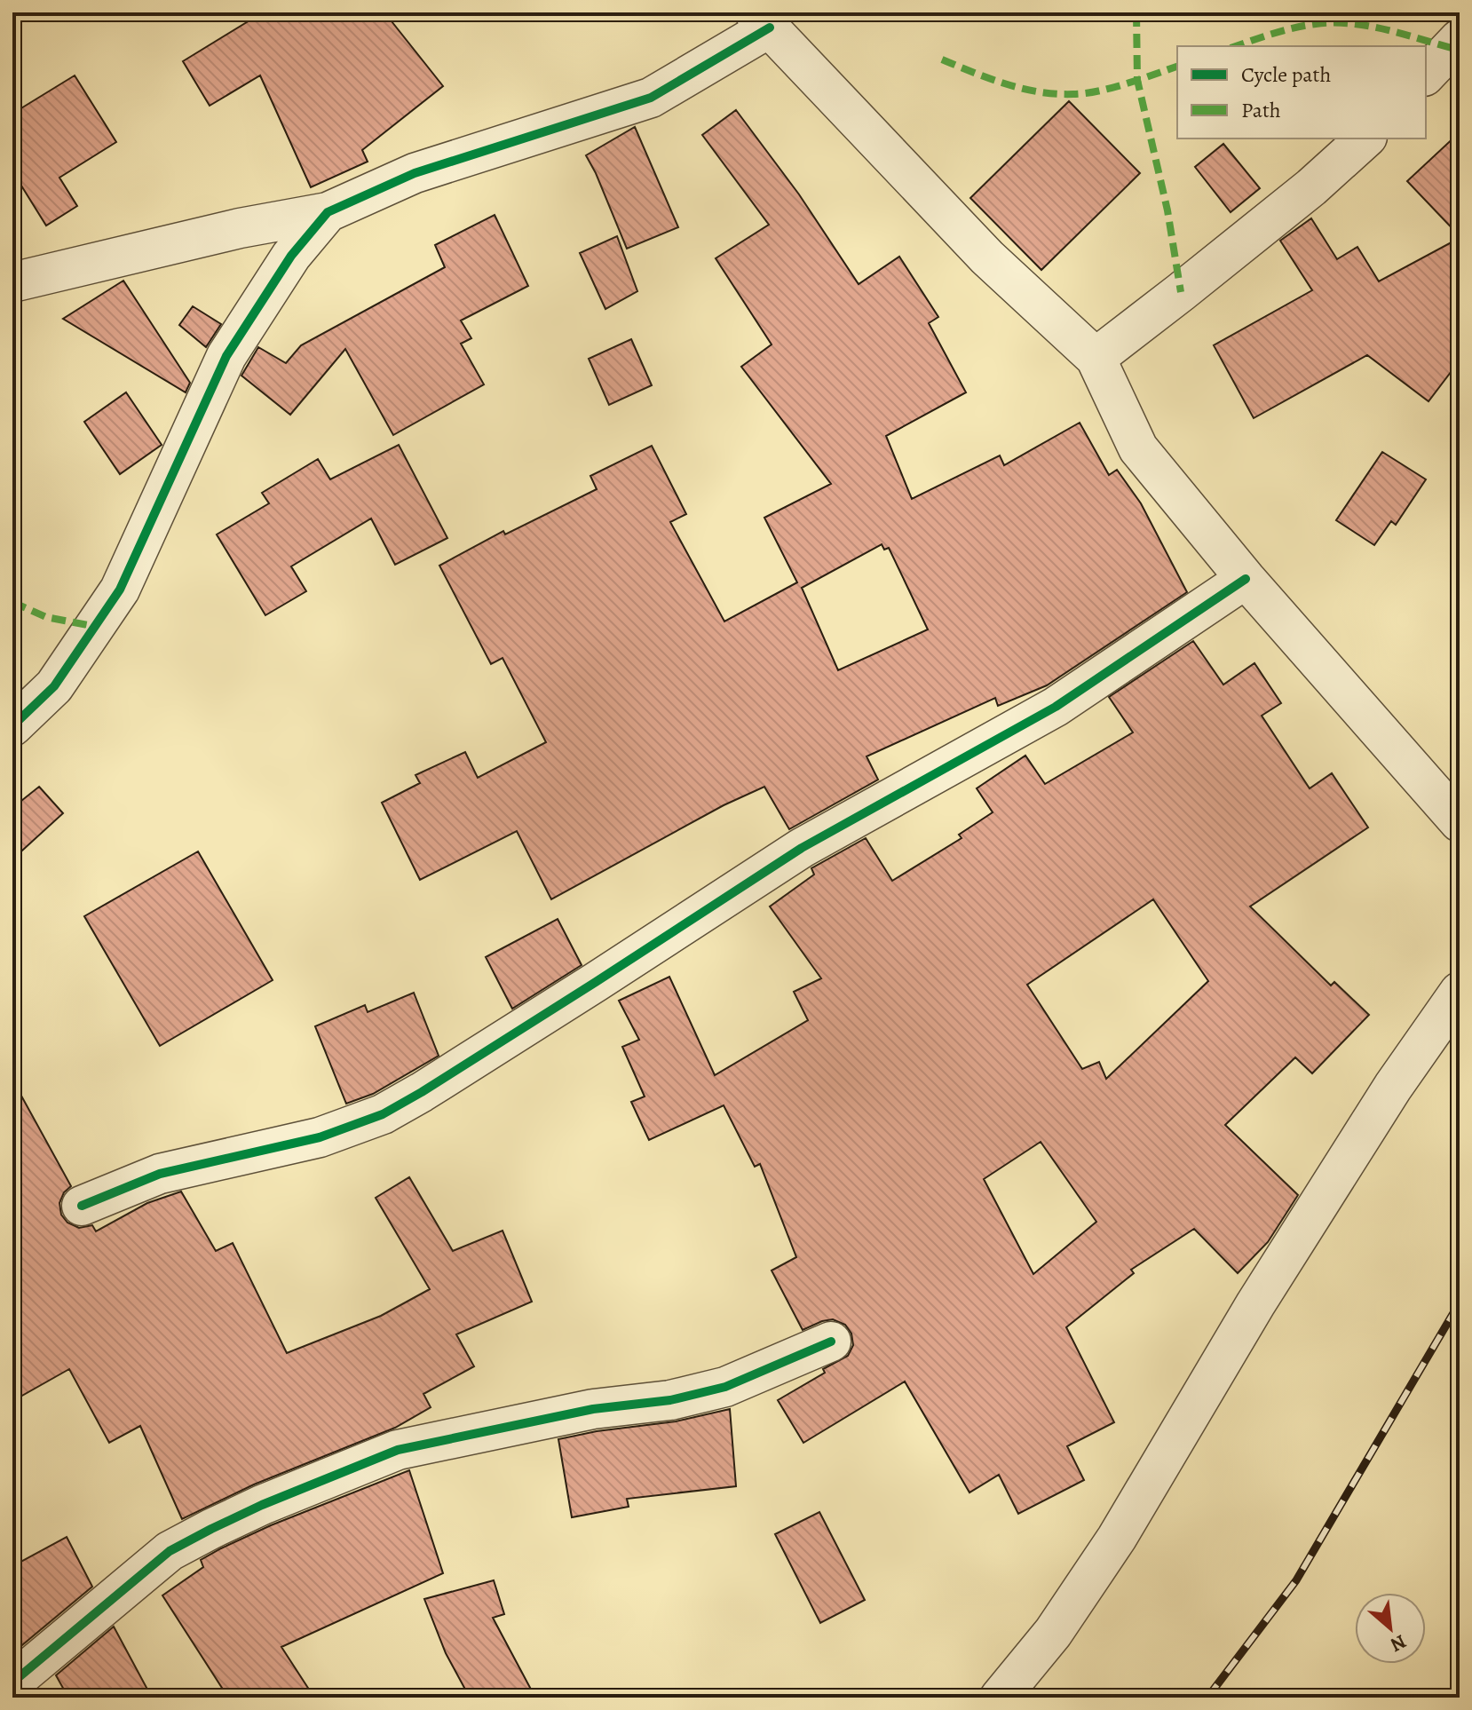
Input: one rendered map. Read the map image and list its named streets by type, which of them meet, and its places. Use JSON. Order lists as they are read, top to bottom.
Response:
{
  "legend": ["Cycle path", "Path"],
  "north": "bottom right"
}
